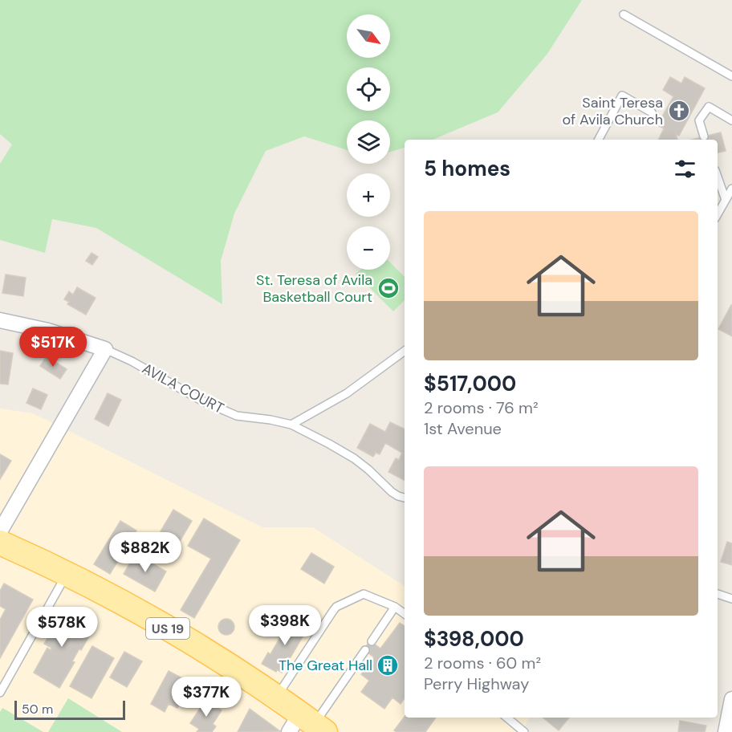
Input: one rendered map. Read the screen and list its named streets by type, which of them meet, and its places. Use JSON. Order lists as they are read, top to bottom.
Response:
{
  "streets": {
    "main road": ["US 19"],
    "lane": ["AVILA COURT"]
  },
  "places": {
    "church": ["Saint Teresa of Avila Church"],
    "sports": ["St. Teresa of Avila Basketball Court"],
    "building": ["The Great Hall"]
  },
  "scale_bar": "50 m",
  "north": "bottom right",
  "page": {
    "map_buttons": ["+", "−"],
    "heading": "5 homes",
    "list": [
      {
        "name": "$517,000",
        "note": "2 rooms · 76 m² · 1st Avenue"
      },
      {
        "name": "$398,000",
        "note": "2 rooms · 60 m² · Perry Highway"
      }
    ],
    "price": [
      "$517K",
      "$882K",
      "$398K",
      "$578K",
      "$377K"
    ],
    "scale": "50 m"
  }
}
